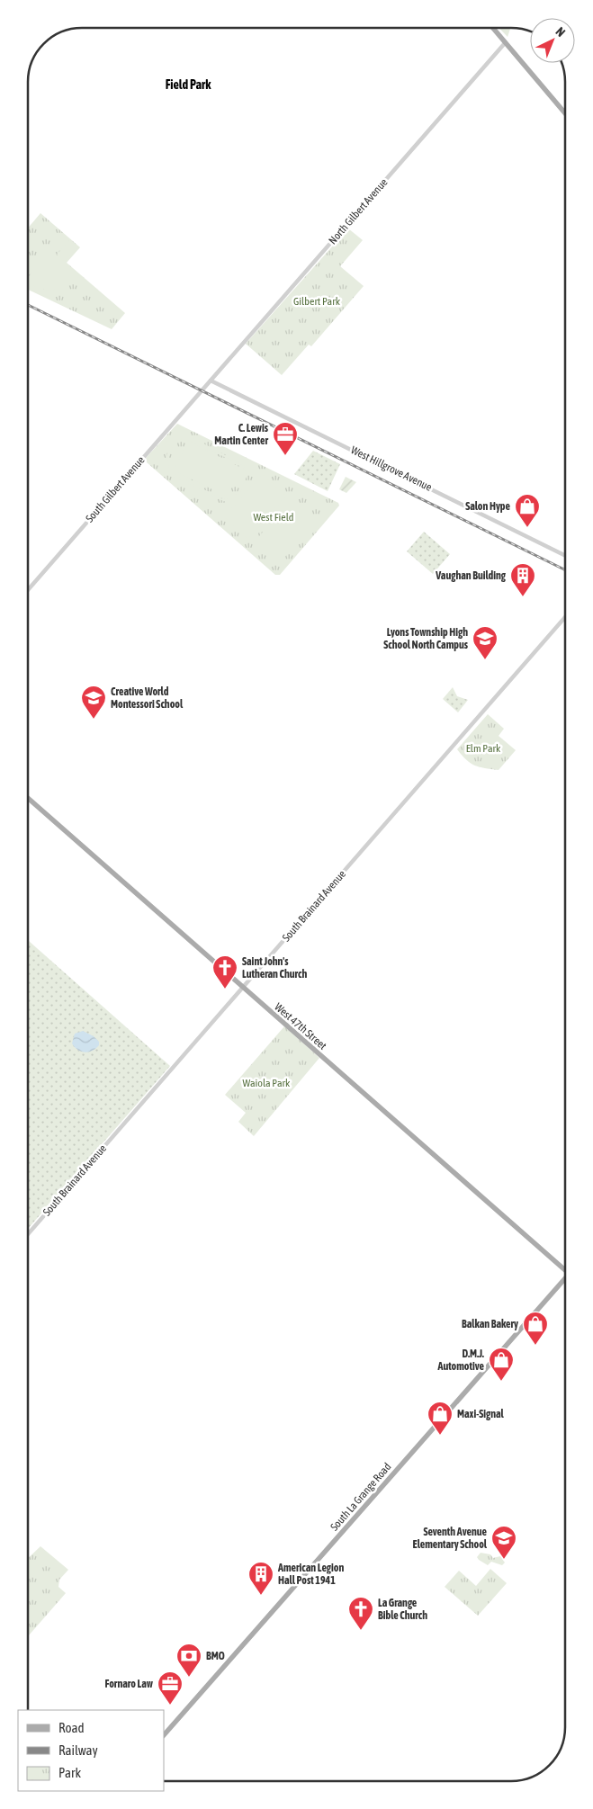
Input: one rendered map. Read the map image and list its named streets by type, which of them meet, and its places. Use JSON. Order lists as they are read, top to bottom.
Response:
{
  "streets": {
    "main road": ["West 47th Street", "South La Grange Road"],
    "street": [
      "North Gilbert Avenue",
      "West Hillgrove Avenue",
      "South Gilbert Avenue",
      "South Brainard Avenue"
    ]
  },
  "crossings": [
    ["North Gilbert Avenue", "West Hillgrove Avenue"],
    ["North Gilbert Avenue", "South Gilbert Avenue"],
    ["West Hillgrove Avenue", "South Gilbert Avenue"],
    ["South Brainard Avenue", "West 47th Street"]
  ],
  "districts": ["Field Park"],
  "parks": [
    "Gilbert Park",
    "West Field",
    "Elm Park",
    "Waiola Park"
  ],
  "places": {
    "office": ["C. Lewis Martin Center", "Fornaro Law"],
    "shop": [
      "Salon Hype",
      "Balkan Bakery",
      "D.M.J. Automotive",
      "Maxi-Signal"
    ],
    "building": ["Vaughan Building", "American Legion Hall Post 1941"],
    "school or university": ["Lyons Township High School North Campus", "Creative World Montessori School", "Seventh Avenue Elementary School"],
    "church": ["Saint John's Lutheran Church", "La Grange Bible Church"],
    "bank": ["BMO"]
  },
  "legend": ["Road", "Railway", "Park"],
  "north": "top right"
}
